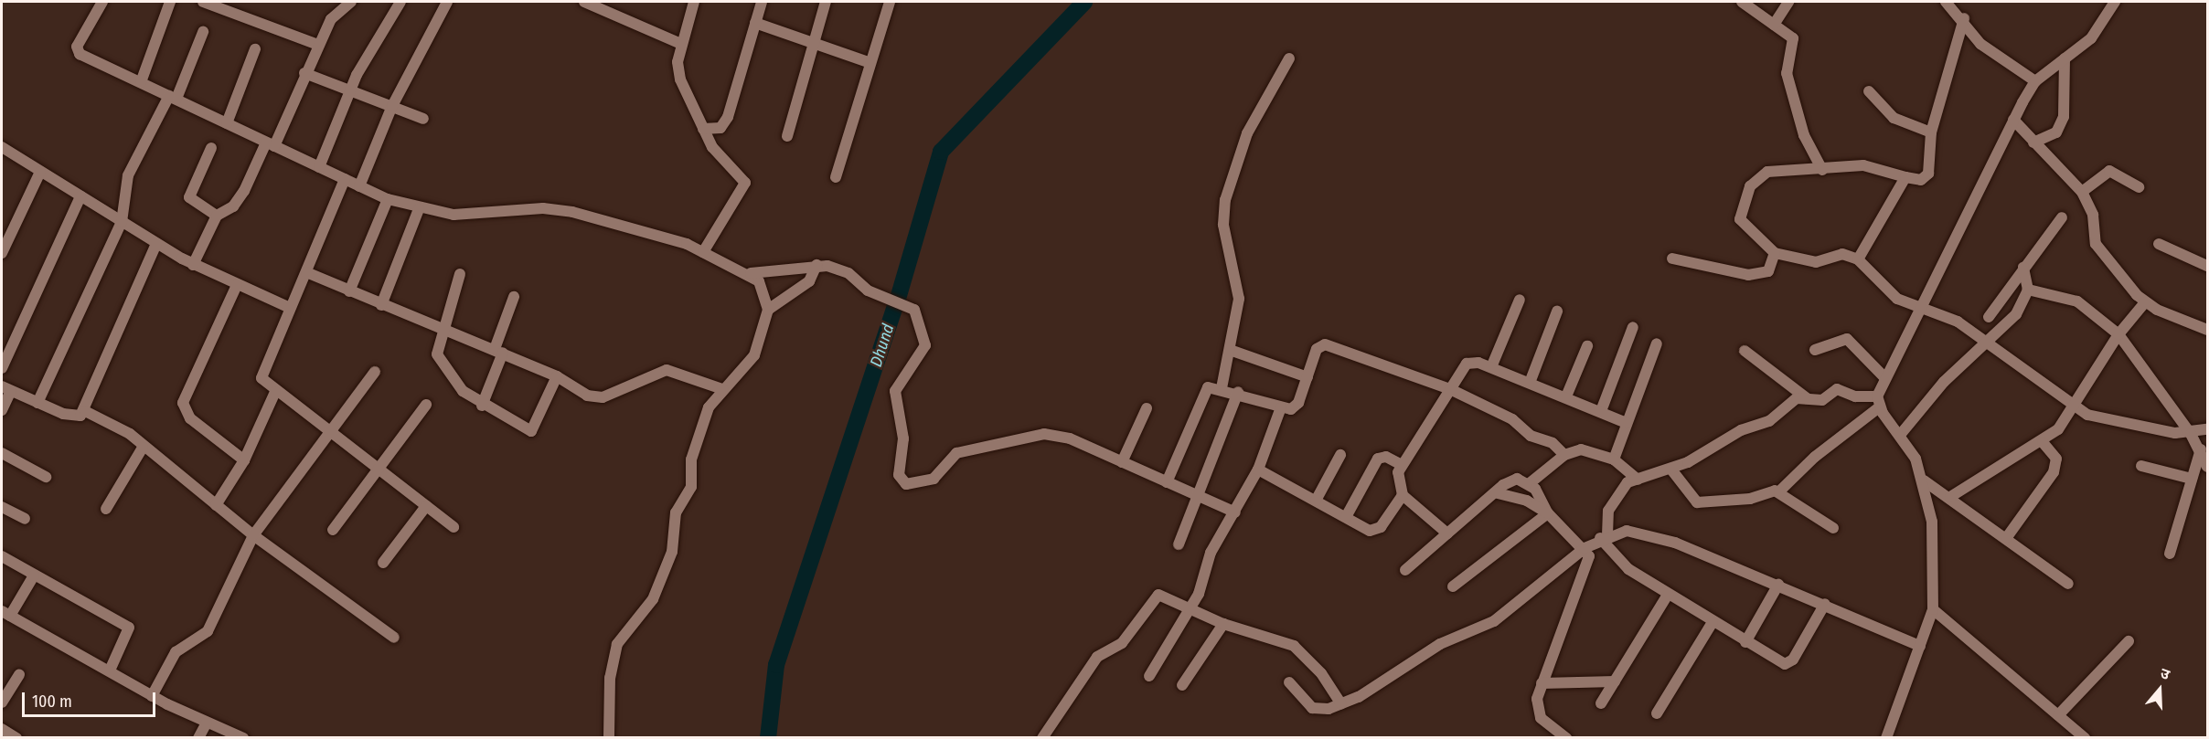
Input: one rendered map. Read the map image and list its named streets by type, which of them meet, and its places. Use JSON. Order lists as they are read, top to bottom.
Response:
{
  "water": ["Dhund"],
  "scale_bar": "100 m",
  "north": "top"
}
